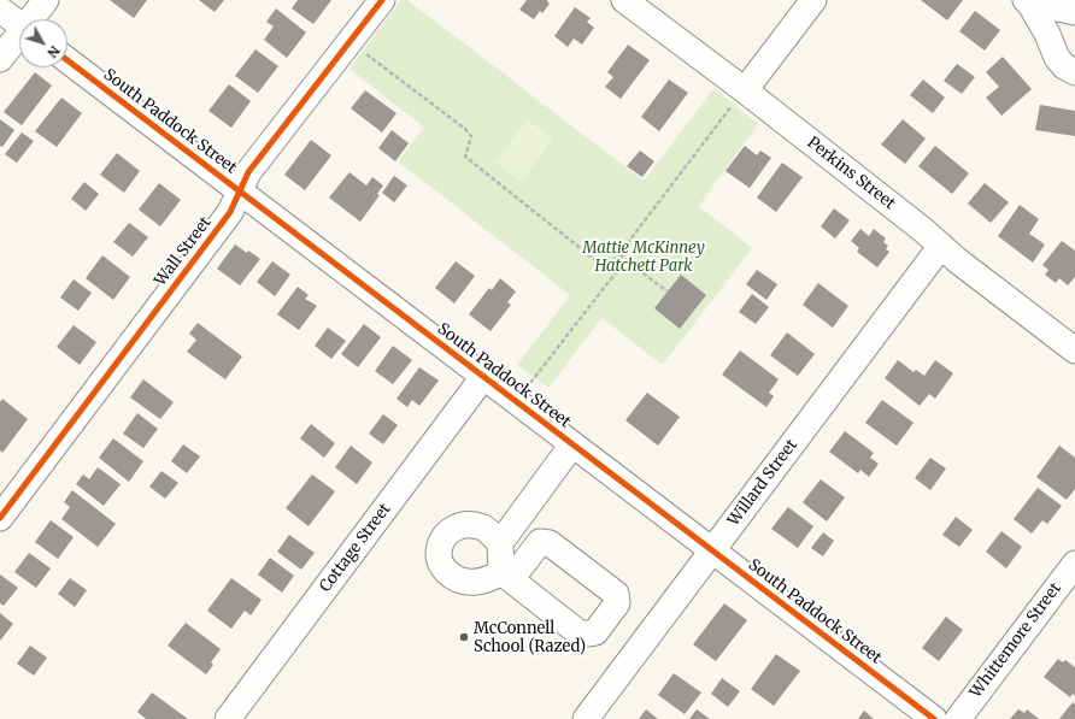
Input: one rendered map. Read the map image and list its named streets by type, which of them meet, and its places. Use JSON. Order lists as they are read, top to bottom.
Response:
{
  "streets": {
    "street": [
      "South Paddock Street",
      "Perkins Street",
      "Wall Street",
      "Willard Street",
      "Cottage Street",
      "Whittemore Street"
    ]
  },
  "crossings": [
    ["South Paddock Street", "Wall Street"],
    ["South Paddock Street", "Willard Street"],
    ["South Paddock Street", "Cottage Street"],
    ["Perkins Street", "Willard Street"]
  ],
  "parks": ["Mattie McKinney Hatchett Park"],
  "places": ["McConnell School (Razed)"],
  "north": "bottom right"
}
